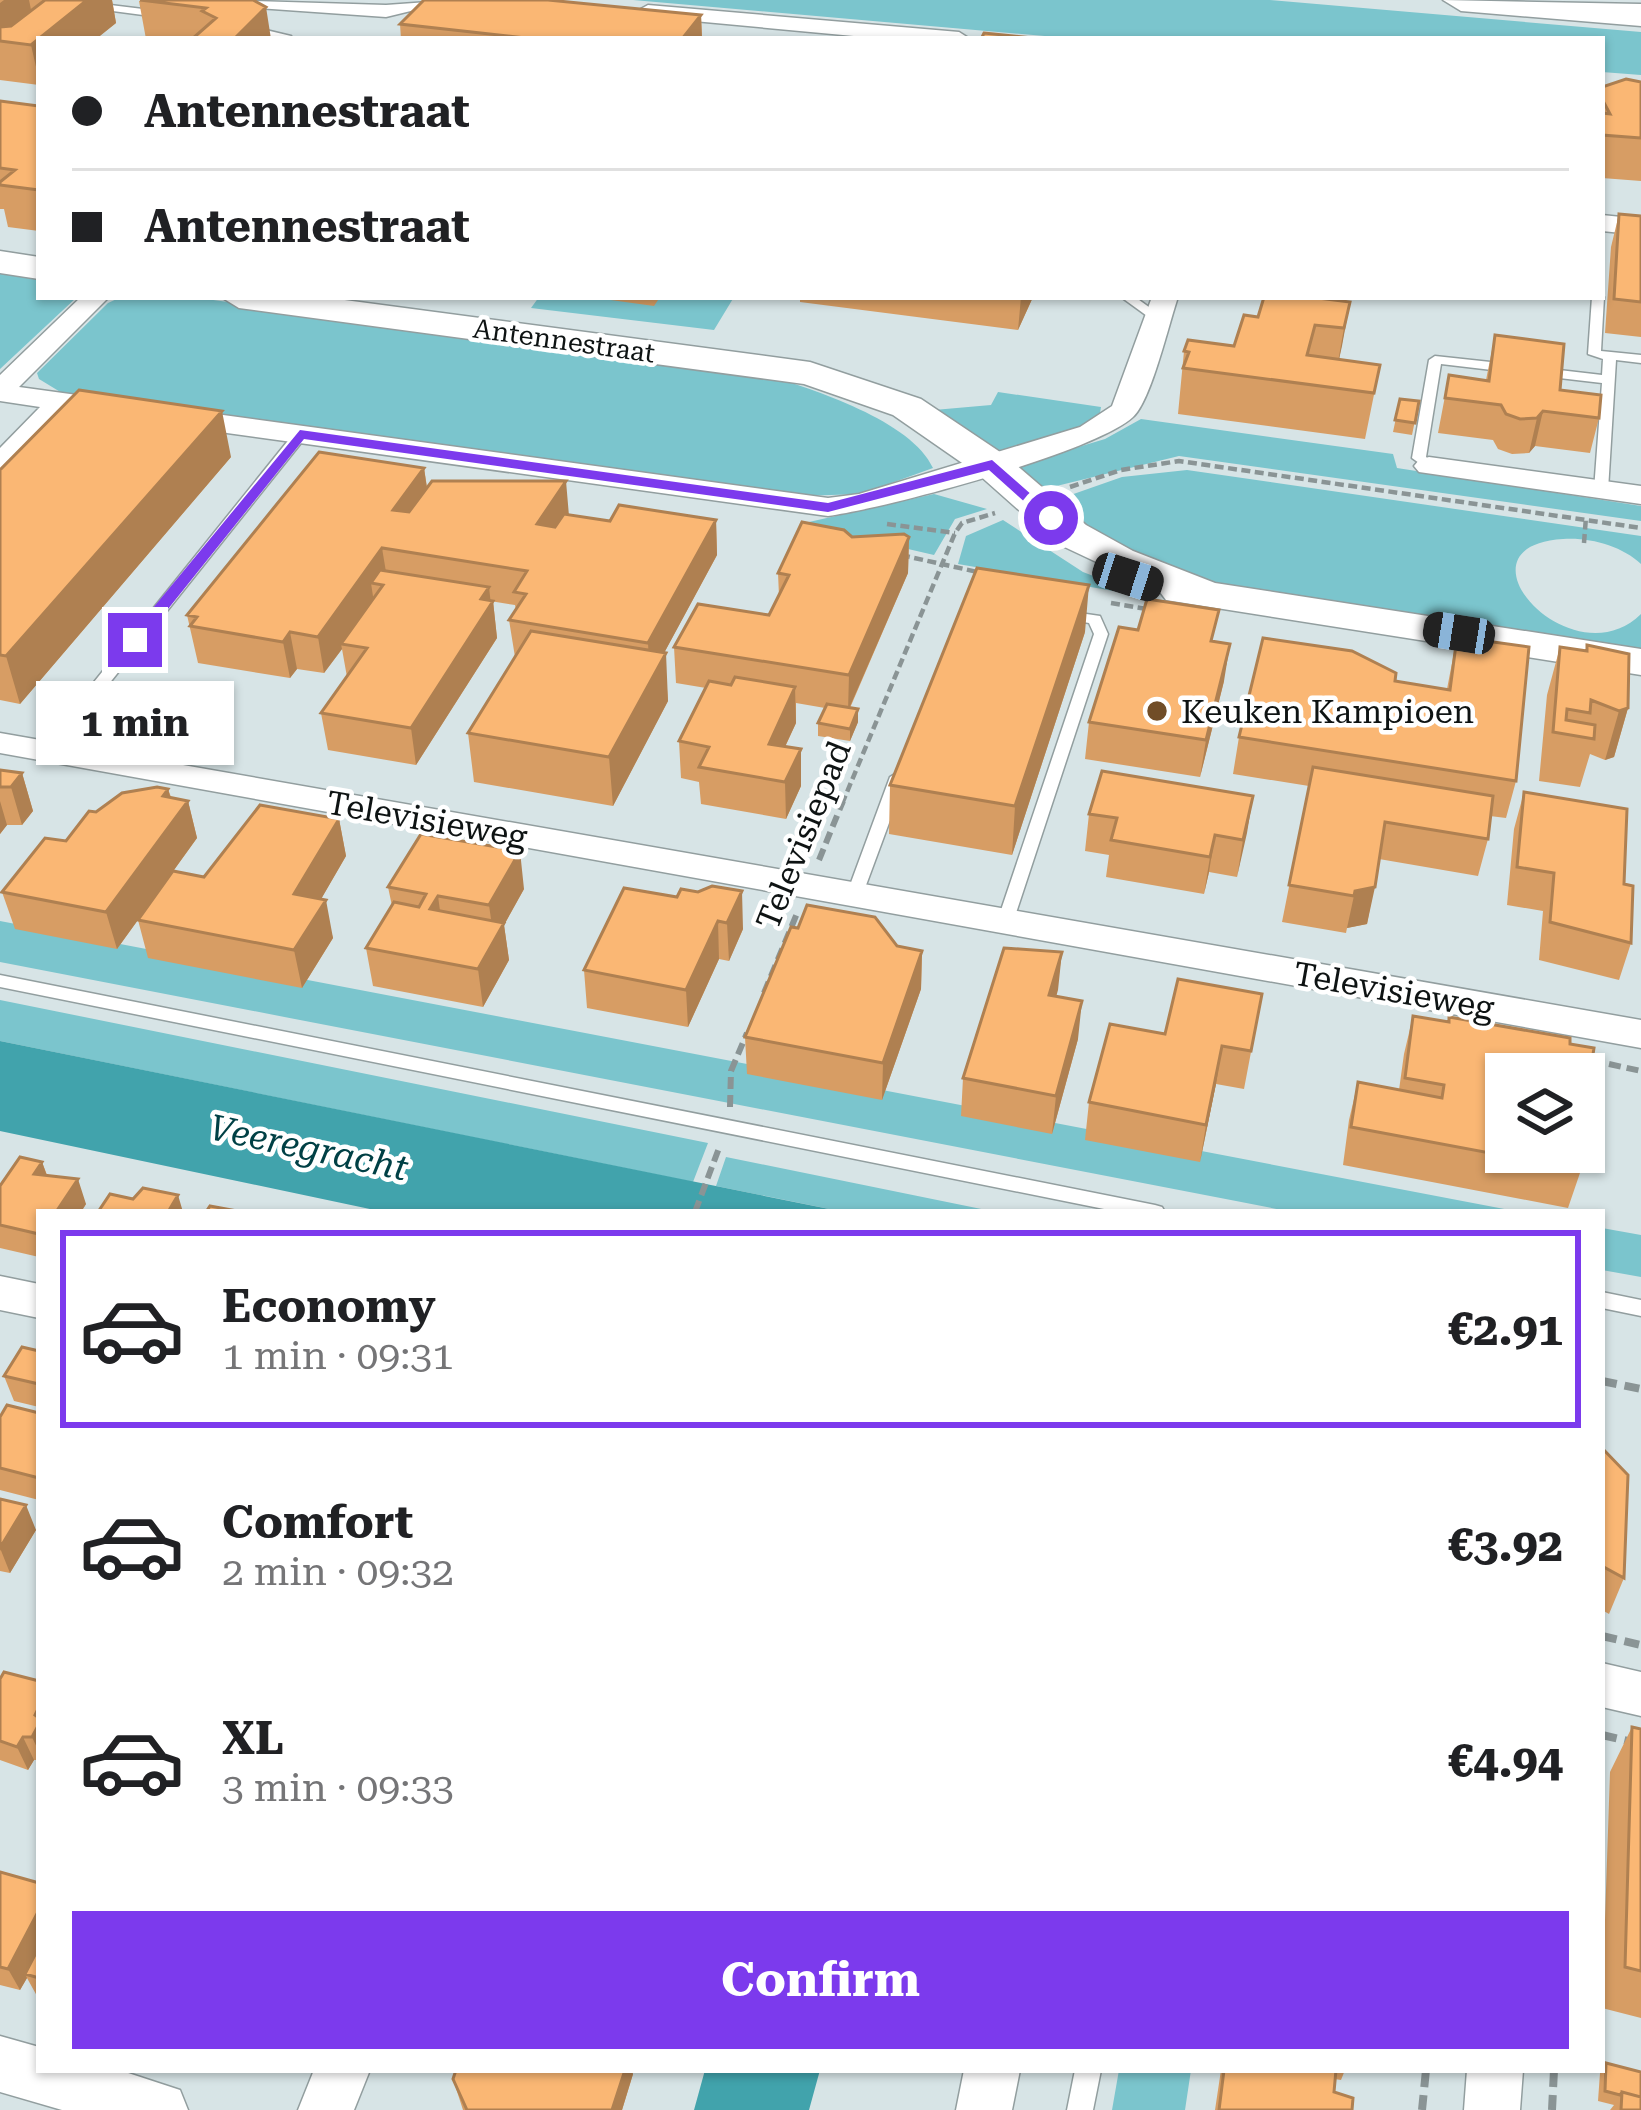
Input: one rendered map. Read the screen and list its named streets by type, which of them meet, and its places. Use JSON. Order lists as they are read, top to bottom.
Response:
{
  "streets": {
    "street": ["Antennestraat", "Televisieweg"],
    "path": ["Televisiepad"]
  },
  "crossings": [
    ["Antennestraat", "Televisiepad"],
    ["Televisieweg", "Televisiepad"]
  ],
  "water": ["Veeregracht"],
  "places": ["Keuken Kampioen"],
  "page": {
    "banner": ["Antennestraat", "Antennestraat"],
    "bubble": "1 min",
    "list": [
      {
        "name": "Economy",
        "note": "1 min · 09:31",
        "value": "€2.91"
      },
      {
        "name": "Comfort",
        "note": "2 min · 09:32",
        "value": "€3.92"
      },
      {
        "name": "XL",
        "note": "3 min · 09:33",
        "value": "€4.94"
      }
    ],
    "buttons": "Confirm"
  }
}
